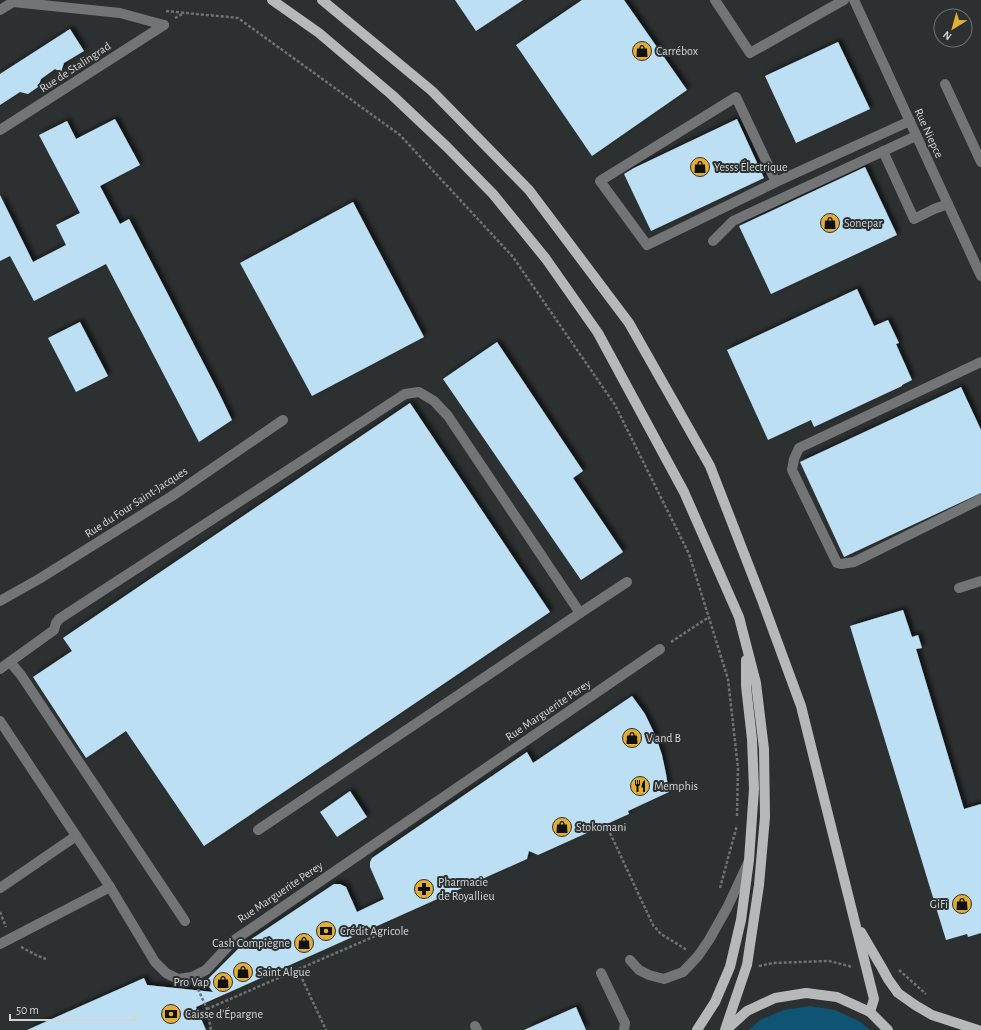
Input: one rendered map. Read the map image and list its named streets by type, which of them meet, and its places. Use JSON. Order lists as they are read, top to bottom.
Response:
{
  "streets": {
    "street": [
      "Rue de Stalingrad",
      "Rue Niepce",
      "Rue du Four Saint-Jacques",
      "Rue Marguerite Perey"
    ]
  },
  "places": {
    "shop": [
      "Carrébox",
      "Yesss Électrique",
      "Sonepar",
      "V and B",
      "Stokomani",
      "GiFi",
      "Cash Compiègne",
      "Saint Algue",
      "Pro Vap"
    ],
    "restaurant": ["Memphis"],
    "pharmacy": ["Pharmacie de Royallieu"],
    "bank": ["Crédit Agricole", "Caisse d'Épargne"]
  },
  "scale_bar": "50 m",
  "north": "bottom left"
}
